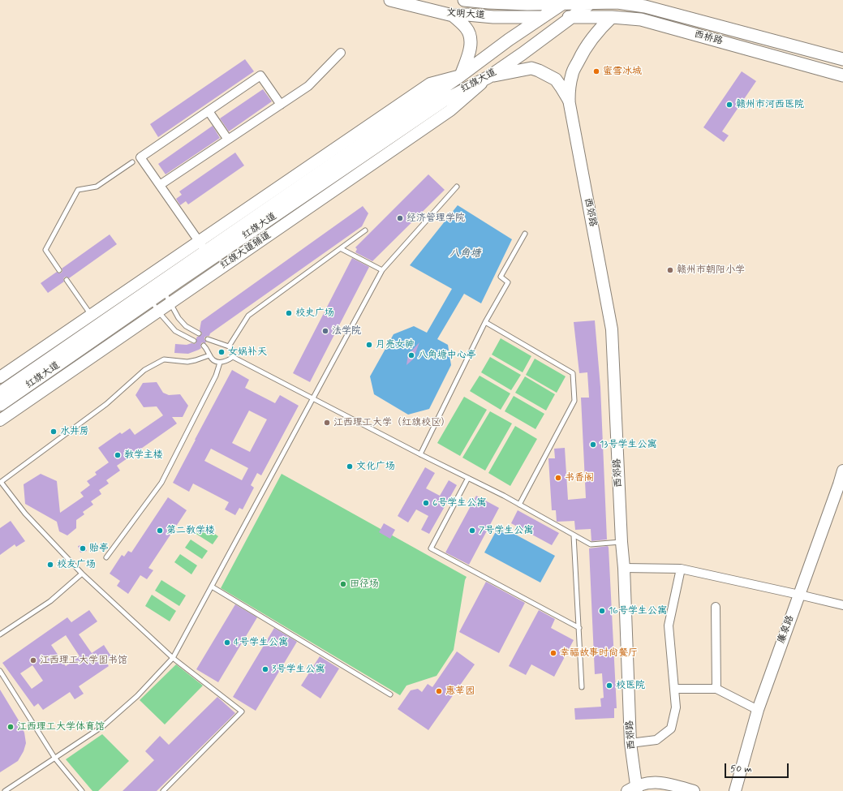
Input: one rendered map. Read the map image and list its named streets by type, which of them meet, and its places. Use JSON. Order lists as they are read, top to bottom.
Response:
{
  "streets": {
    "main road": [
      "文明大道",
      "西桥路",
      "红旗大道",
      "西郊路",
      "红旗大道辅道",
      "廉泉路"
    ]
  },
  "crossings": [
    ["文明大道", "西桥路"],
    ["文明大道", "红旗大道"],
    ["西桥路", "红旗大道"],
    ["红旗大道", "红旗大道辅道"]
  ],
  "water": ["八角塘"],
  "places": [
    "蜜雪冰城",
    "赣州市河西医院",
    "经济管理学院",
    "赣州市朝阳小学",
    "校史广场",
    "法学院",
    "月亮女神",
    "女娲补天",
    "八角塘中心亭",
    "江西理工大学（红旗校区）",
    "水井房",
    "13号学生公寓",
    "教学主楼",
    "文化广场",
    "书香阁",
    "6号学生公寓",
    "第二教学楼",
    "7号学生公寓",
    "贻亭",
    "校友广场",
    "田径场",
    "16号学生公寓",
    "4号学生公寓",
    "幸福故事时尚餐厅",
    "江西理工大学图书馆",
    "3号学生公寓",
    "校医院",
    "惠莘园",
    "江西理工大学体育馆"
  ],
  "scale_bar": "50 m"
}
